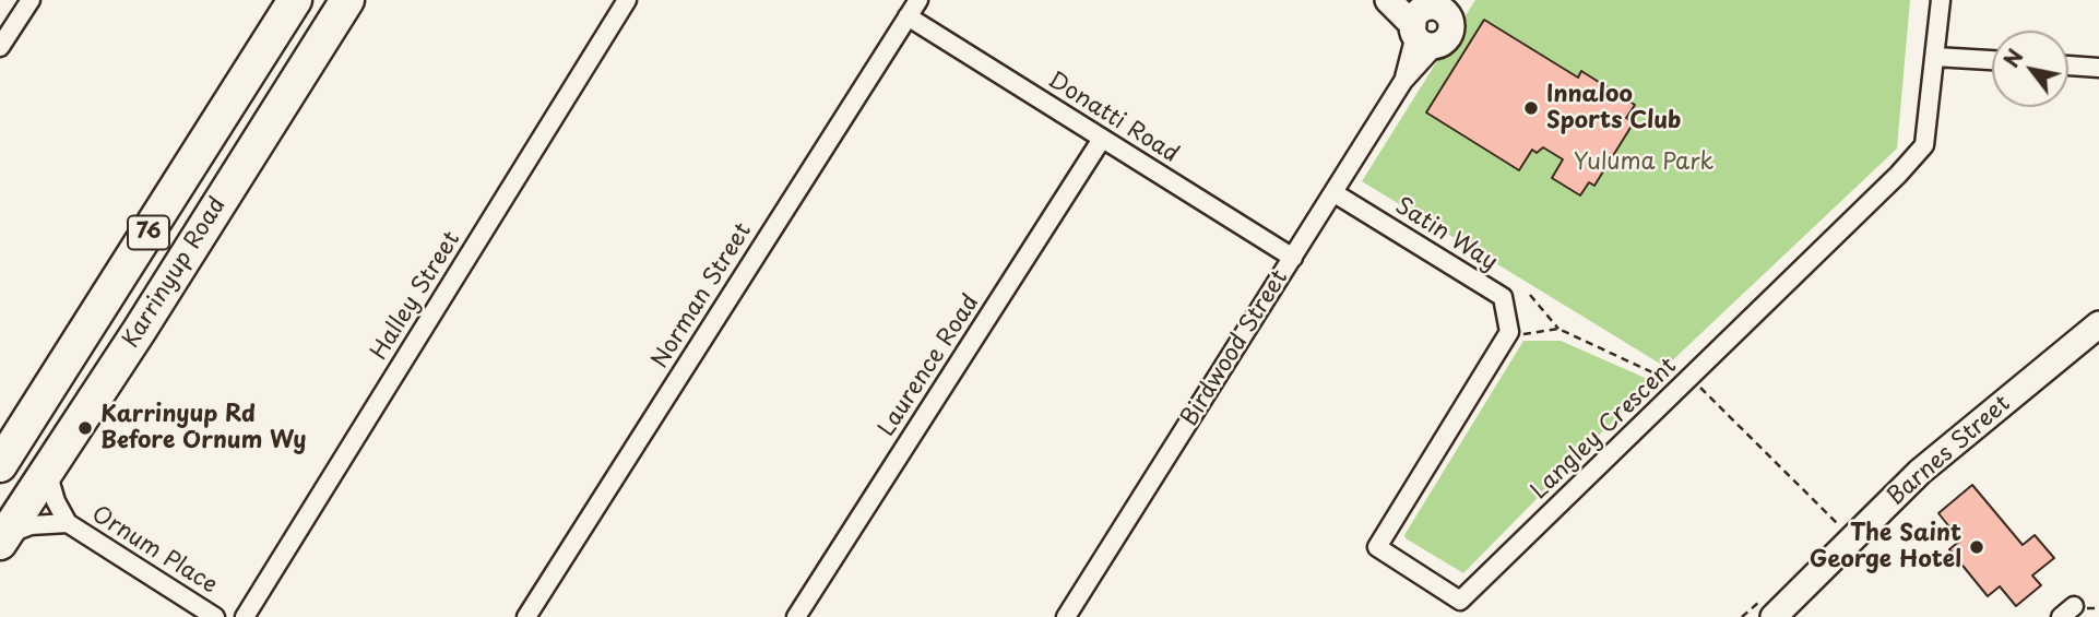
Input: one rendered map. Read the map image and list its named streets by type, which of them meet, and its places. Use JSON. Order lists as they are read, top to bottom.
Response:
{
  "streets": {
    "highway": ["76", "Karrinyup Road"],
    "main road": ["Barnes Street"],
    "street": [
      "Donatti Road",
      "Satin Way",
      "Halley Street",
      "Norman Street",
      "Birdwood Street",
      "Laurence Road",
      "Langley Crescent",
      "Ornum Place"
    ]
  },
  "crossings": [
    ["Donatti Road", "Norman Street"],
    ["Donatti Road", "Birdwood Street"],
    ["Donatti Road", "Laurence Road"],
    ["Satin Way", "Birdwood Street"],
    ["Satin Way", "Langley Crescent"],
    ["Karrinyup Road", "Ornum Place"]
  ],
  "parks": ["Yuluma Park"],
  "places": ["Innaloo Sports Club", "Karrinyup Rd Before Ornum Wy", "The Saint George Hotel"],
  "north": "top left"
}
